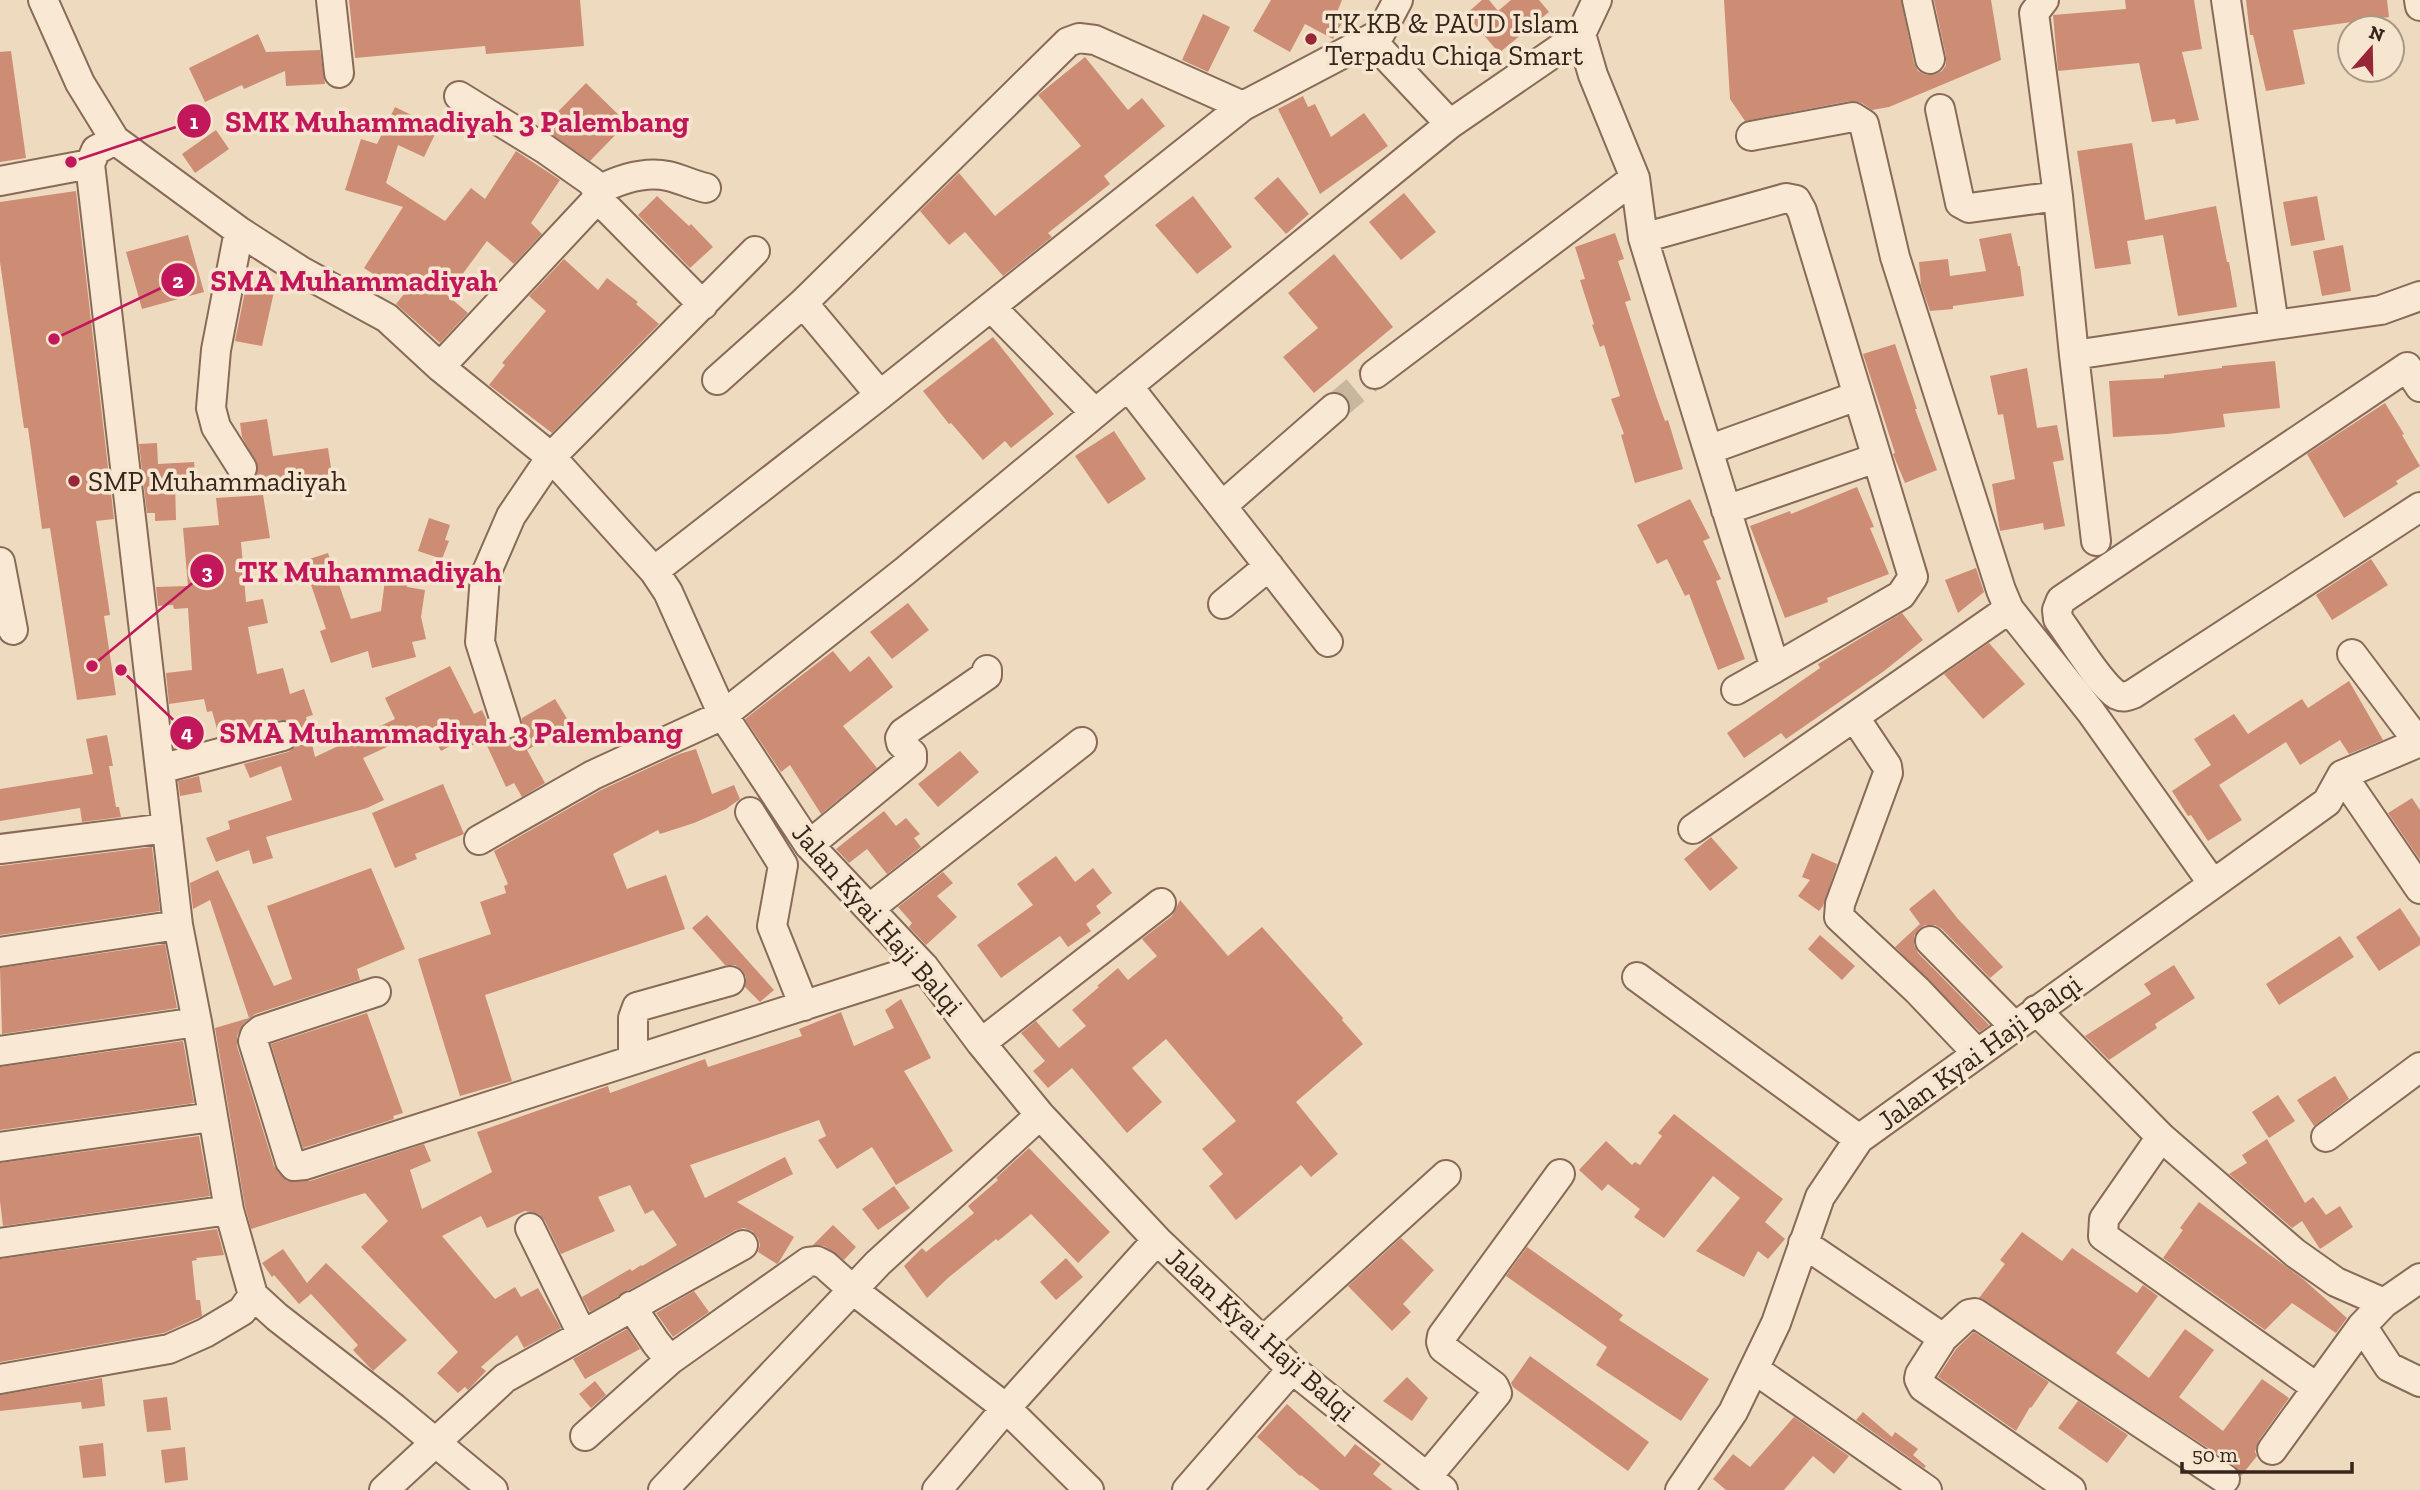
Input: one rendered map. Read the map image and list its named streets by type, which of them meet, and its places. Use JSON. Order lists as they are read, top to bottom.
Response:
{
  "streets": {
    "street": ["Jalan Kyai Haji Balqi"]
  },
  "places": [
    "TK KB & PAUD Islam Terpadu Chiqa Smart",
    "SMK Muhammadiyah 3 Palembang",
    "SMA Muhammadiyah",
    "SMP Muhammadiyah",
    "TK Muhammadiyah",
    "SMA Muhammadiyah 3 Palembang"
  ],
  "scale_bar": "50 m",
  "north": "top"
}
